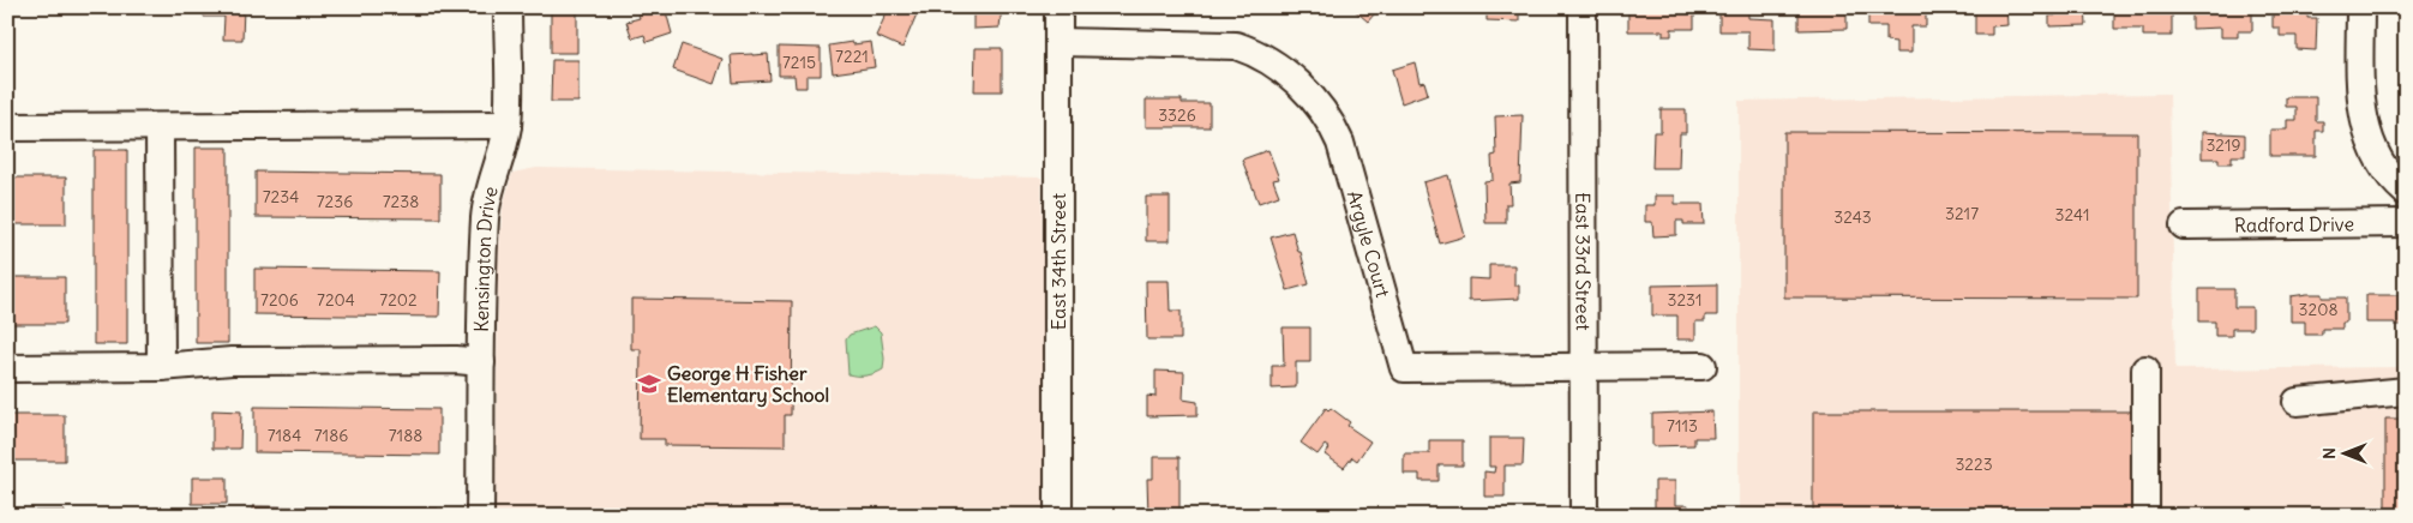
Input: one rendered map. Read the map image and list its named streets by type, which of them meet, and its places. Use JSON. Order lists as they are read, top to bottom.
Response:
{
  "streets": {
    "street": [
      "Radford Drive",
      "Argyle Court",
      "Kensington Drive",
      "East 34th Street",
      "East 33rd Street"
    ]
  },
  "crossings": [
    ["Argyle Court", "East 34th Street"],
    ["Argyle Court", "East 33rd Street"]
  ],
  "places": {
    "school or university": ["George H Fisher Elementary School"]
  },
  "house_numbers": [
    "7221",
    "7215",
    "3326",
    "3219",
    "7234",
    "7236",
    "7238",
    "3217",
    "3241",
    "3243",
    "7206",
    "7204",
    "7202",
    "3231",
    "3208",
    "7113",
    "7184",
    "7186",
    "7188",
    "3223"
  ],
  "north": "left"
}
